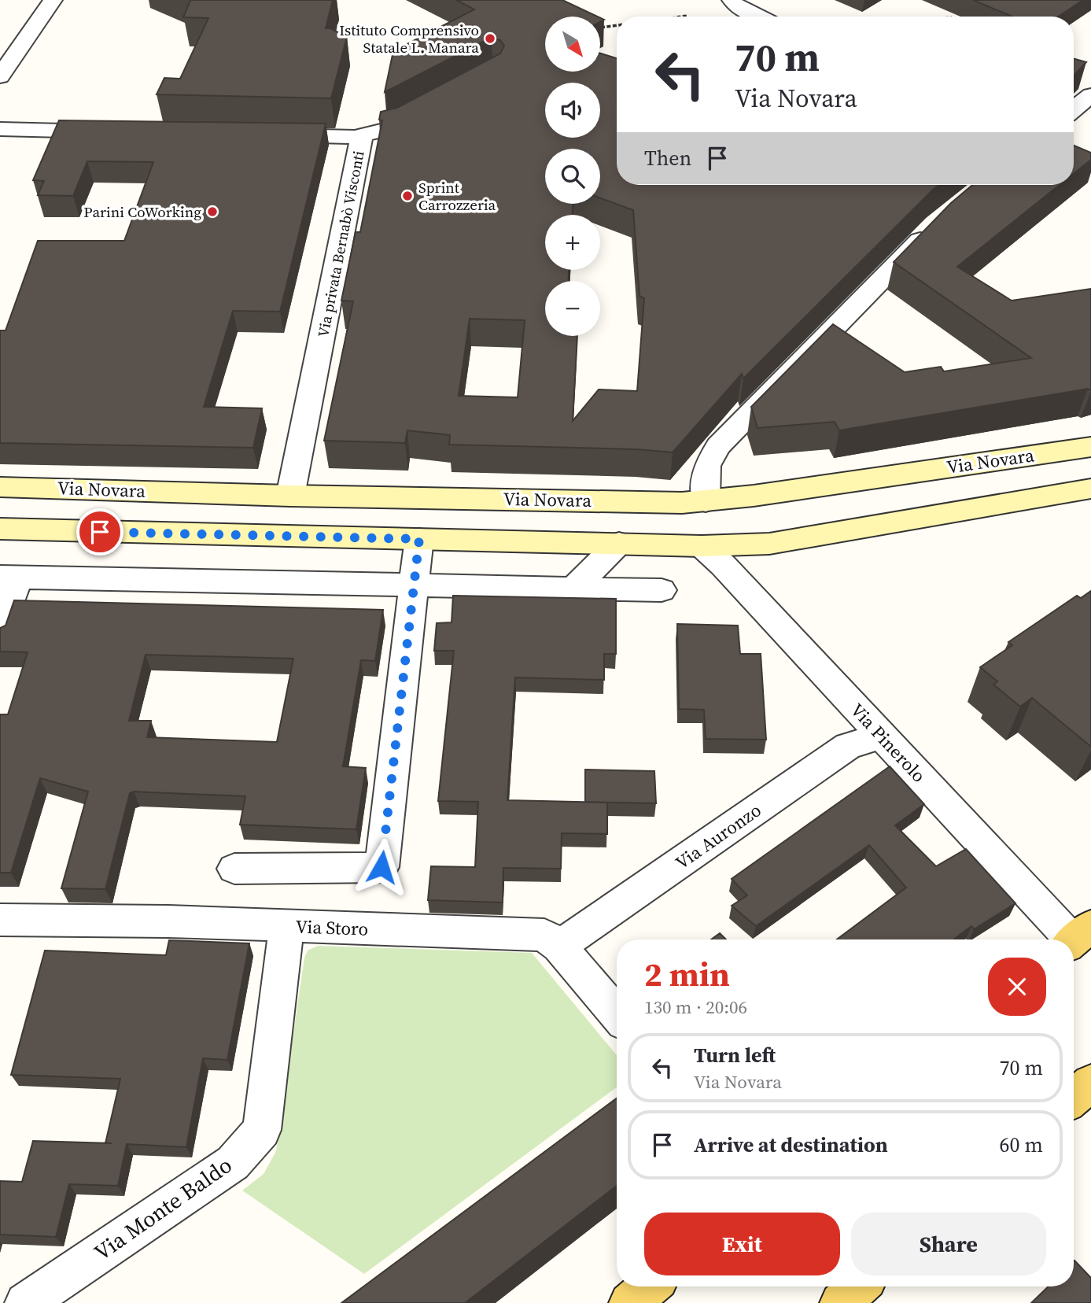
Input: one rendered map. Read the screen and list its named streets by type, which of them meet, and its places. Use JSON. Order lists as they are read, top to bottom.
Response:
{
  "streets": {
    "street": [
      "Via privata Bernabò Visconti",
      "Via Novara",
      "Via Pinerolo",
      "Via Auronzo",
      "Via Storo",
      "Via Monte Baldo"
    ]
  },
  "crossings": [
    ["Via privata Bernabò Visconti", "Via Novara"],
    ["Via Pinerolo", "Via Auronzo"],
    ["Via Auronzo", "Via Storo"],
    ["Via Storo", "Via Monte Baldo"]
  ],
  "places": ["Istituto Comprensivo Statale L. Manara", "Sprint Carrozzeria", "Parini CoWorking"],
  "north": "bottom right",
  "page": {
    "map_buttons": ["+", "−"],
    "turn": ["70 m", "Via Novara"],
    "then": "Then",
    "heading": ["2 min", "130 m · 20:06"],
    "list": [
      {
        "name": "Turn left",
        "note": "Via Novara",
        "value": "70 m"
      },
      {
        "name": "Arrive at destination",
        "value": "60 m"
      }
    ],
    "buttons": ["Exit", "Share"]
  }
}
